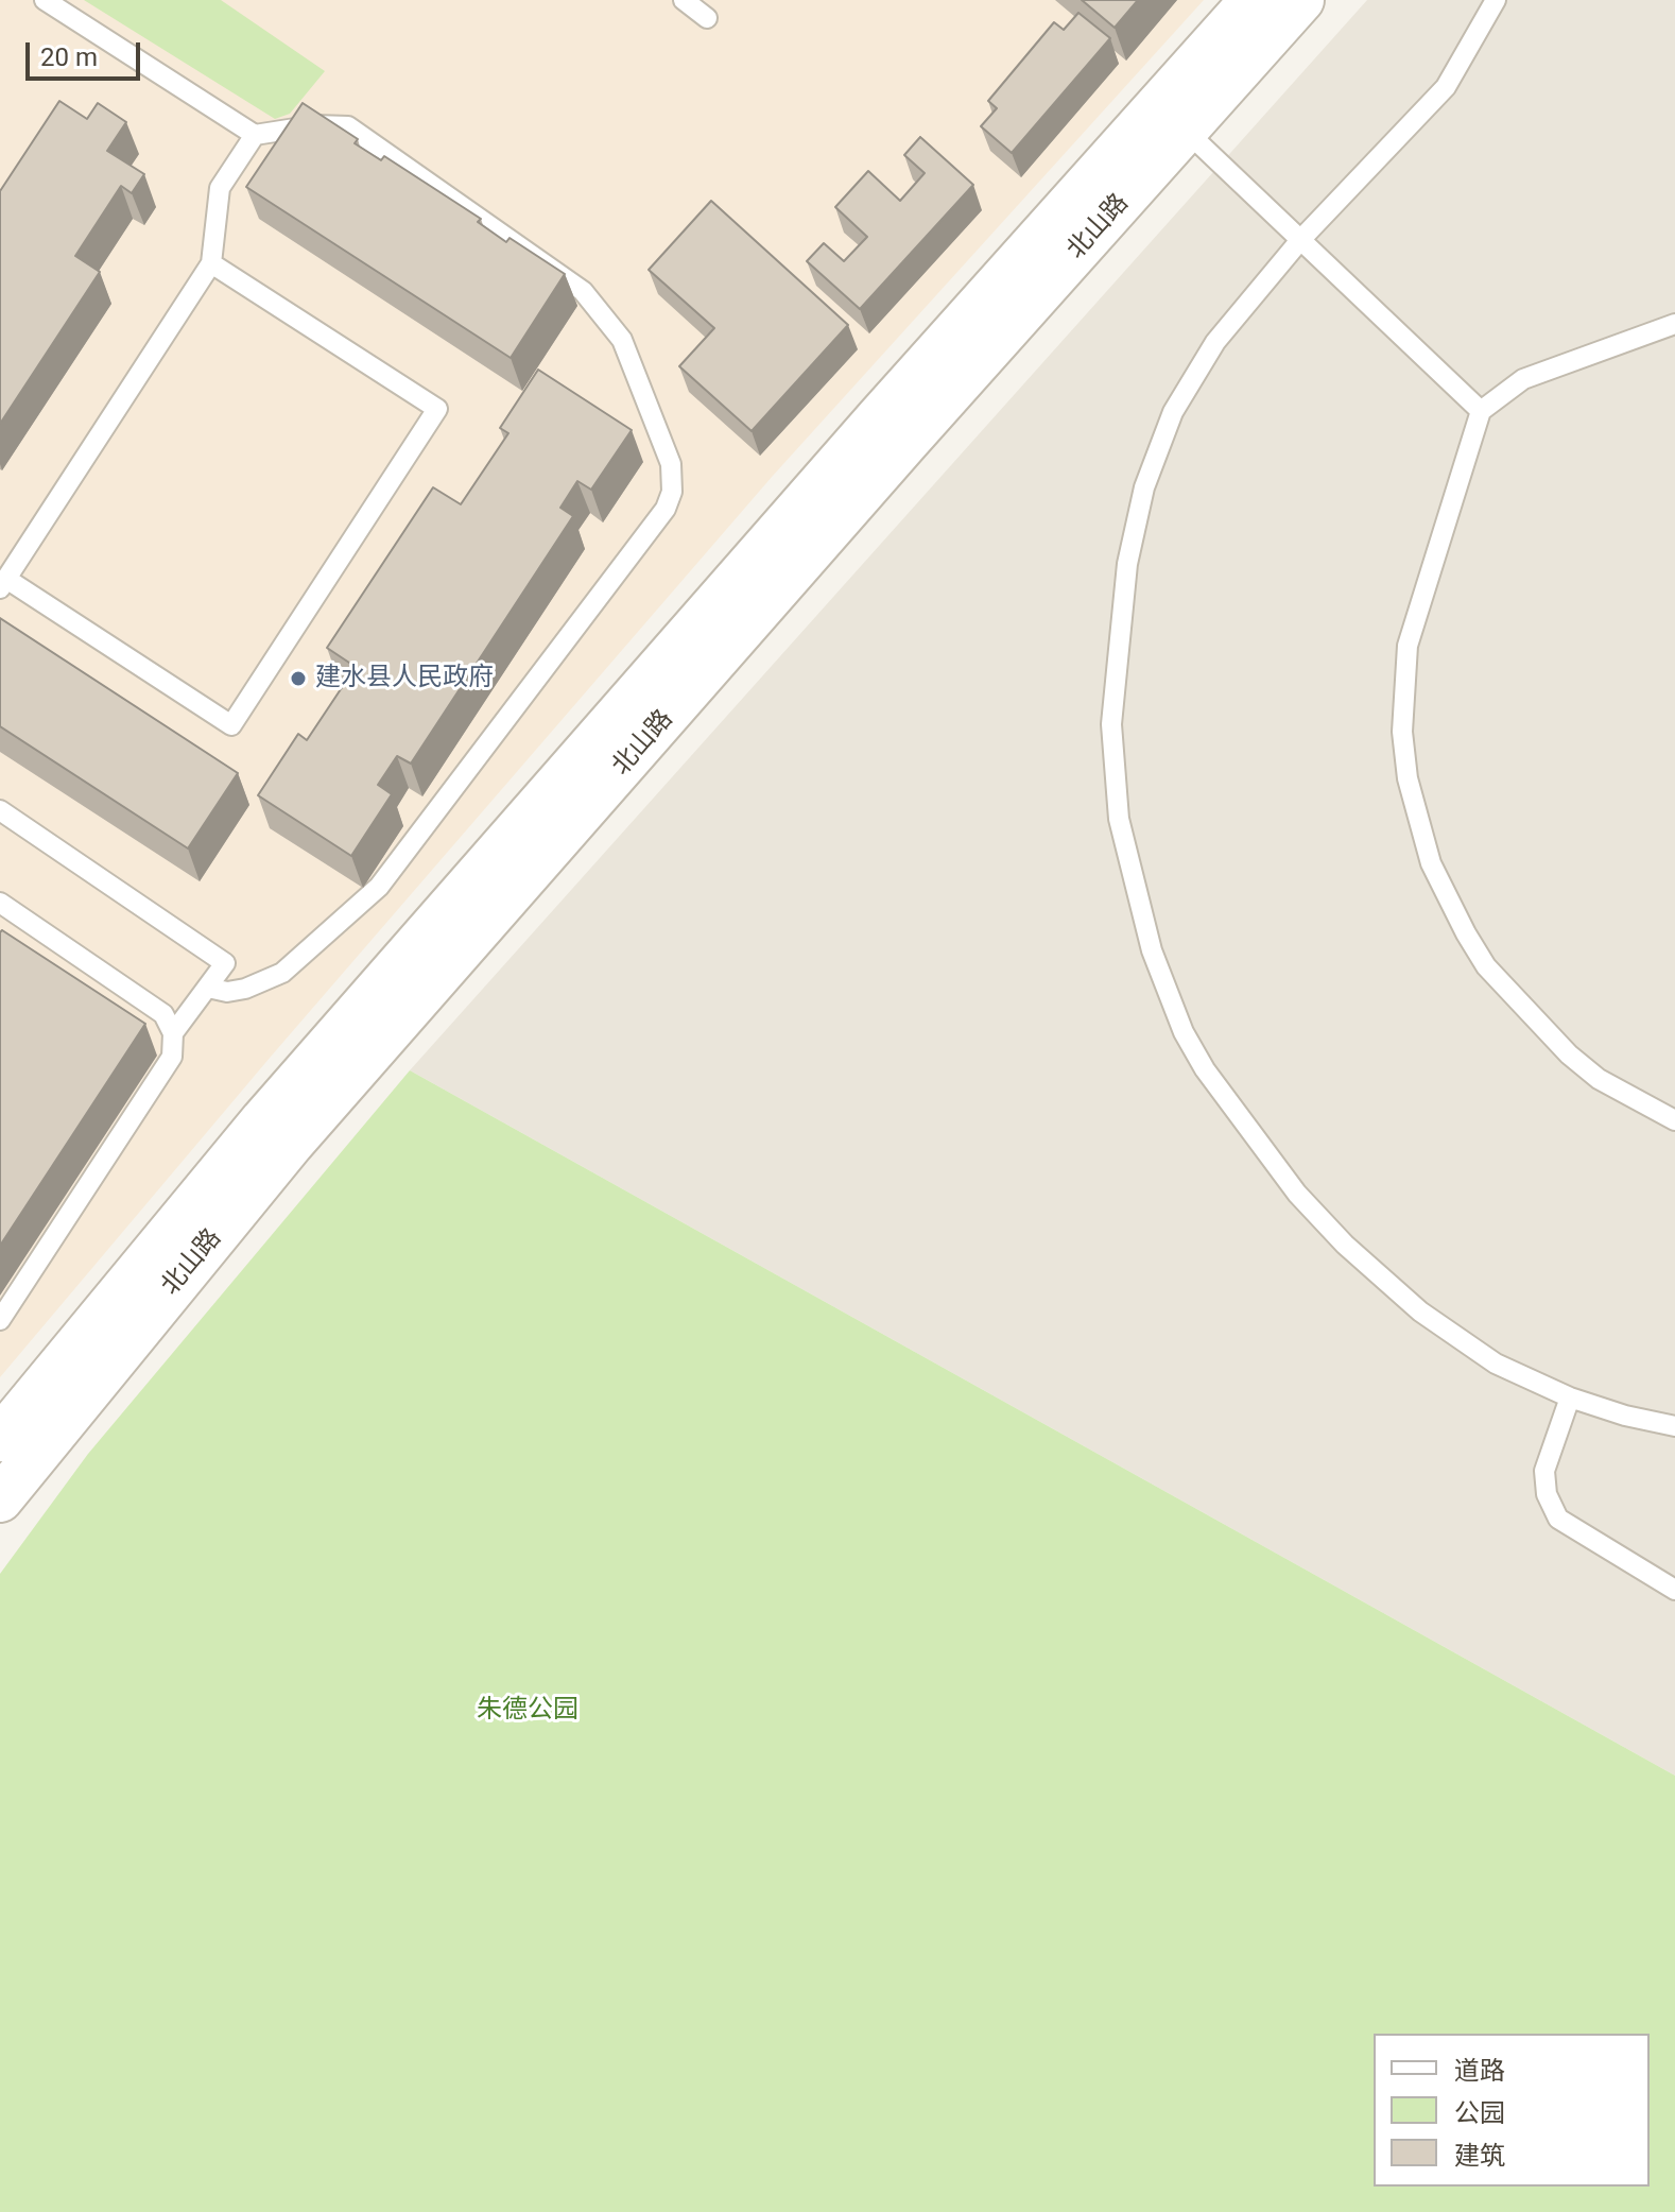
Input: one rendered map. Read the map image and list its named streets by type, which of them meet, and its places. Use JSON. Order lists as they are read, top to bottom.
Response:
{
  "streets": {
    "street": ["北山路"]
  },
  "parks": ["朱德公园"],
  "places": ["建水县人民政府"],
  "legend": ["道路", "公园", "建筑"],
  "scale_bar": "20 m"
}
